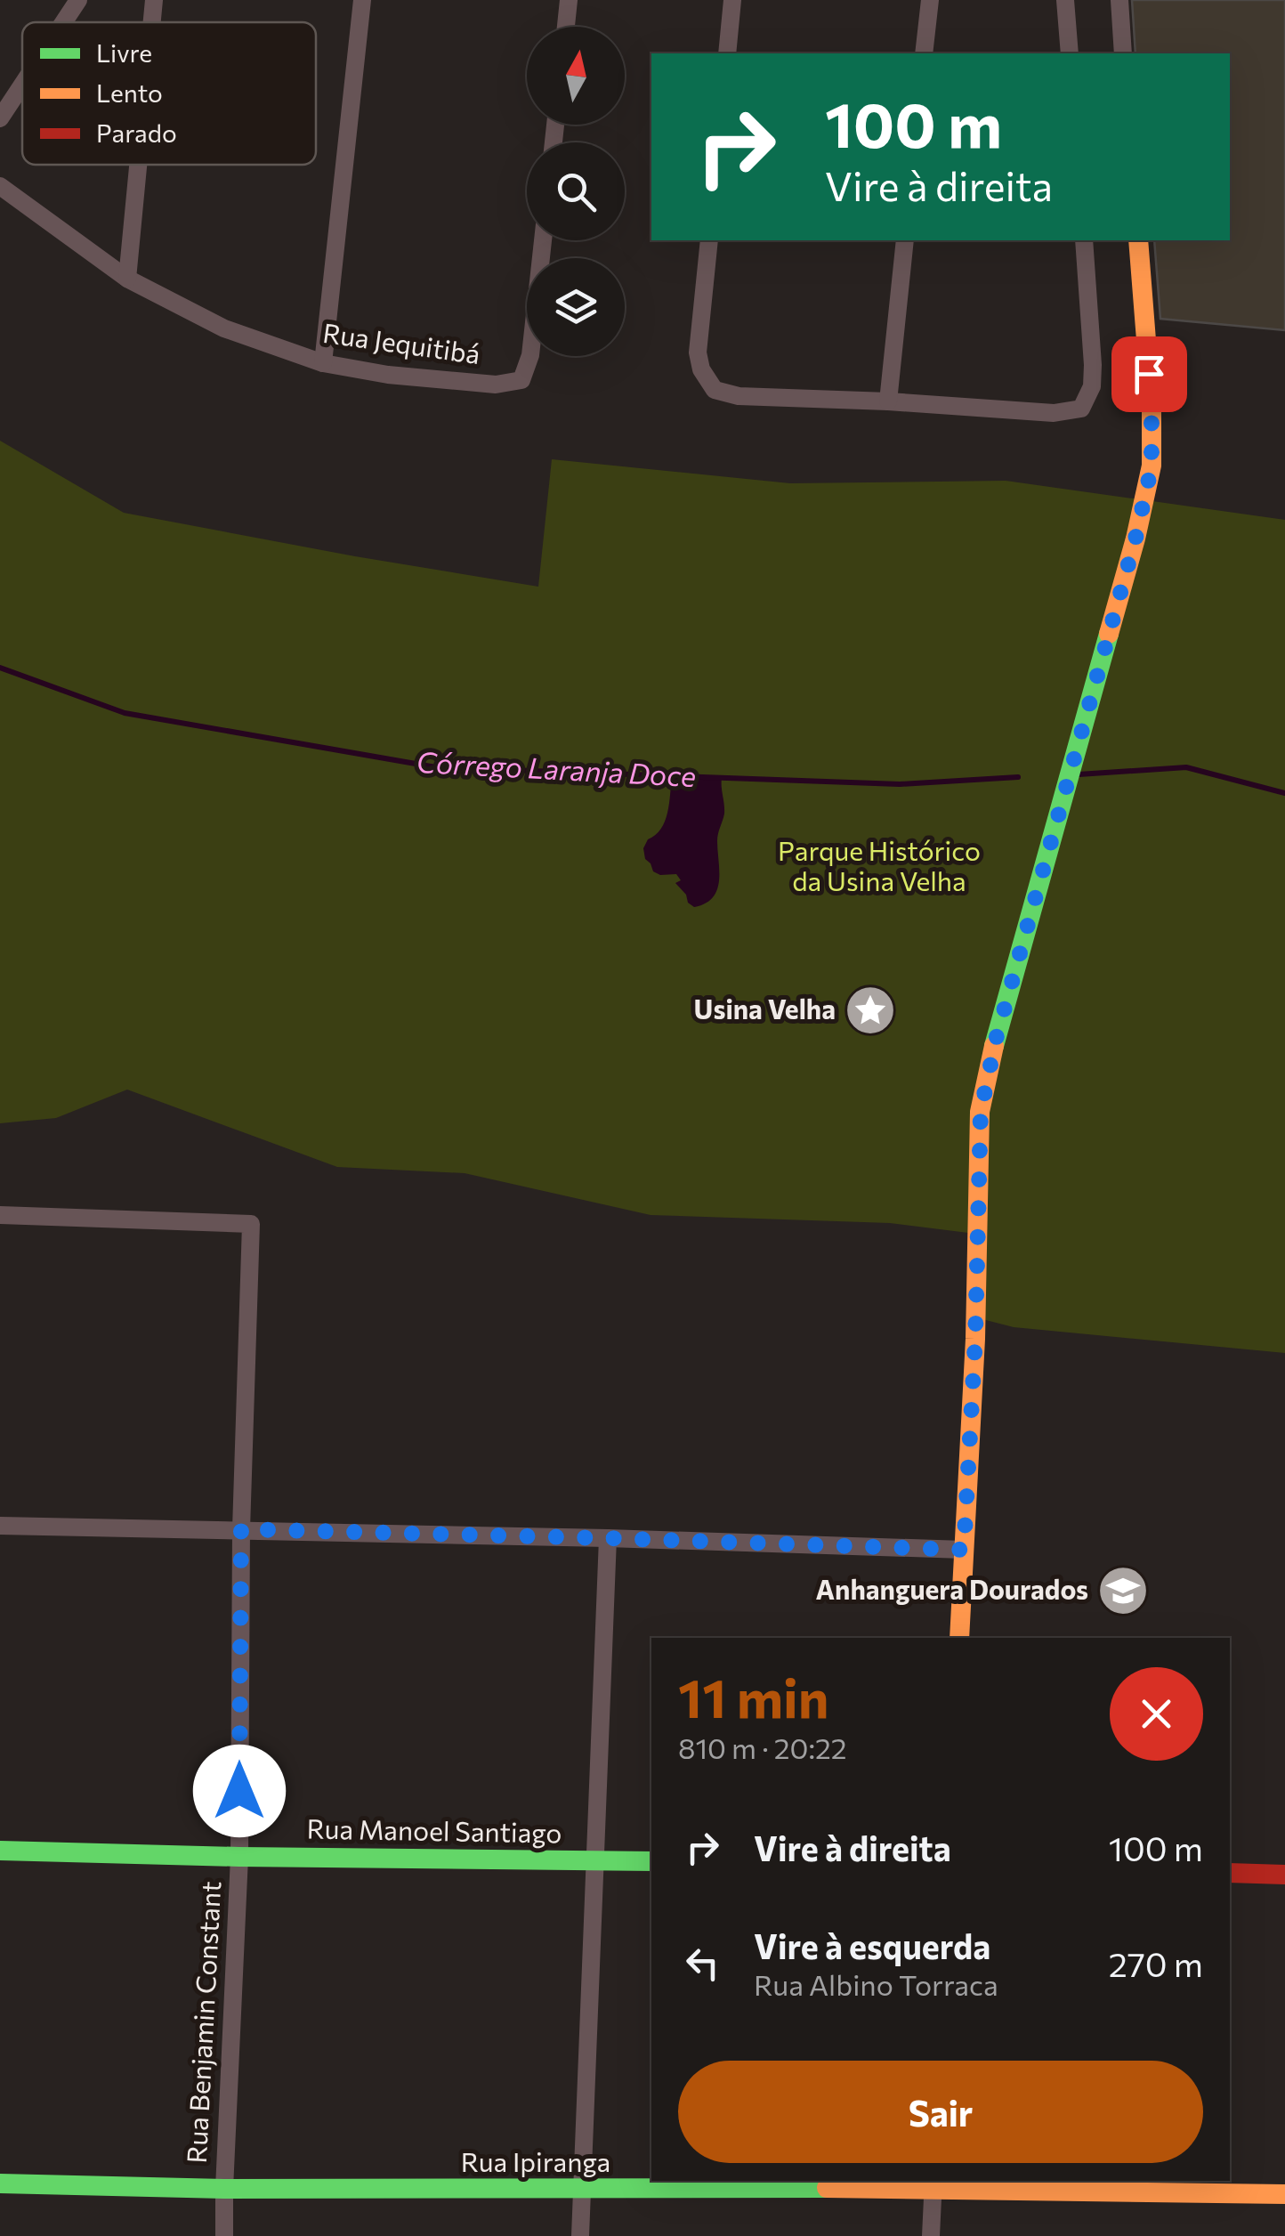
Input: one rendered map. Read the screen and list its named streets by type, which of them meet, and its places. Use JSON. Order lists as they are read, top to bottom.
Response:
{
  "streets": {
    "street": [
      "Rua Jequitibá",
      "Rua Manoel Santiago",
      "Rua Benjamin Constant",
      "Rua Ipiranga"
    ]
  },
  "crossings": [
    ["Rua Manoel Santiago", "Rua Benjamin Constant"],
    ["Rua Benjamin Constant", "Rua Ipiranga"]
  ],
  "water": ["Córrego Laranja Doce"],
  "parks": ["Parque Histórico da Usina Velha"],
  "places": {
    "place": ["Usina Velha"],
    "school or university": ["Anhanguera Dourados"]
  },
  "legend": ["Livre", "Lento", "Parado"],
  "north": "top",
  "page": {
    "turn": ["100 m", "Vire à direita"],
    "heading": ["11 min", "810 m · 20:22"],
    "list": [
      {
        "name": "Vire à direita",
        "value": "100 m"
      },
      {
        "name": "Vire à esquerda",
        "note": "Rua Albino Torraca",
        "value": "270 m"
      }
    ],
    "buttons": "Sair"
  }
}
